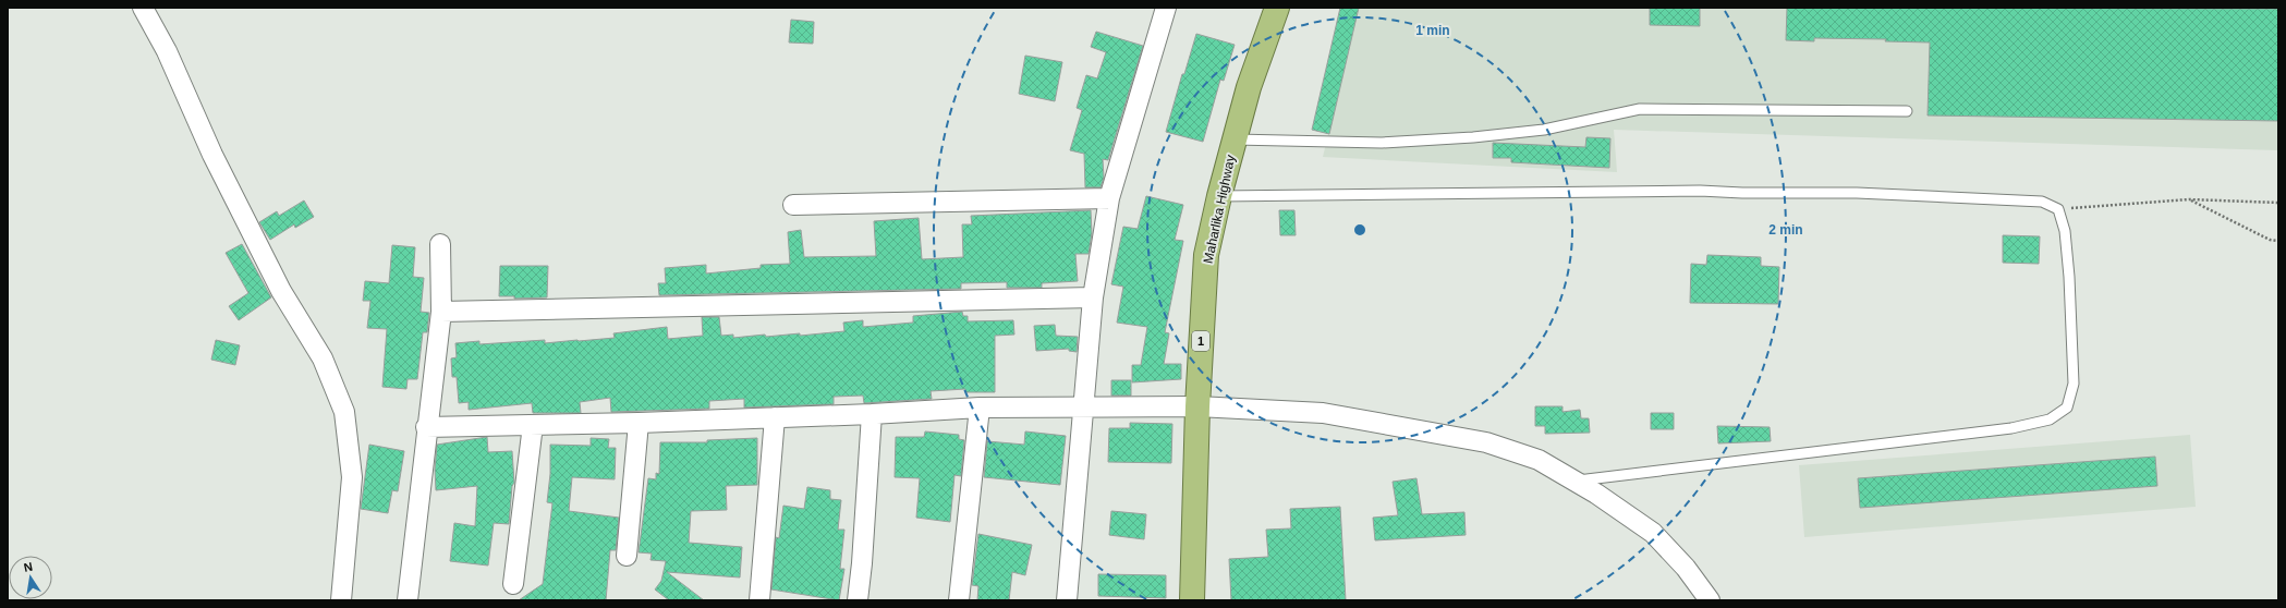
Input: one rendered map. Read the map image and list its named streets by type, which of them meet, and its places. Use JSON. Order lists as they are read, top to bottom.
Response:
{
  "streets": {
    "highway": ["Maharlika Highway", "1"]
  },
  "north": "top",
  "rings": ["1 min", "2 min"]
}
